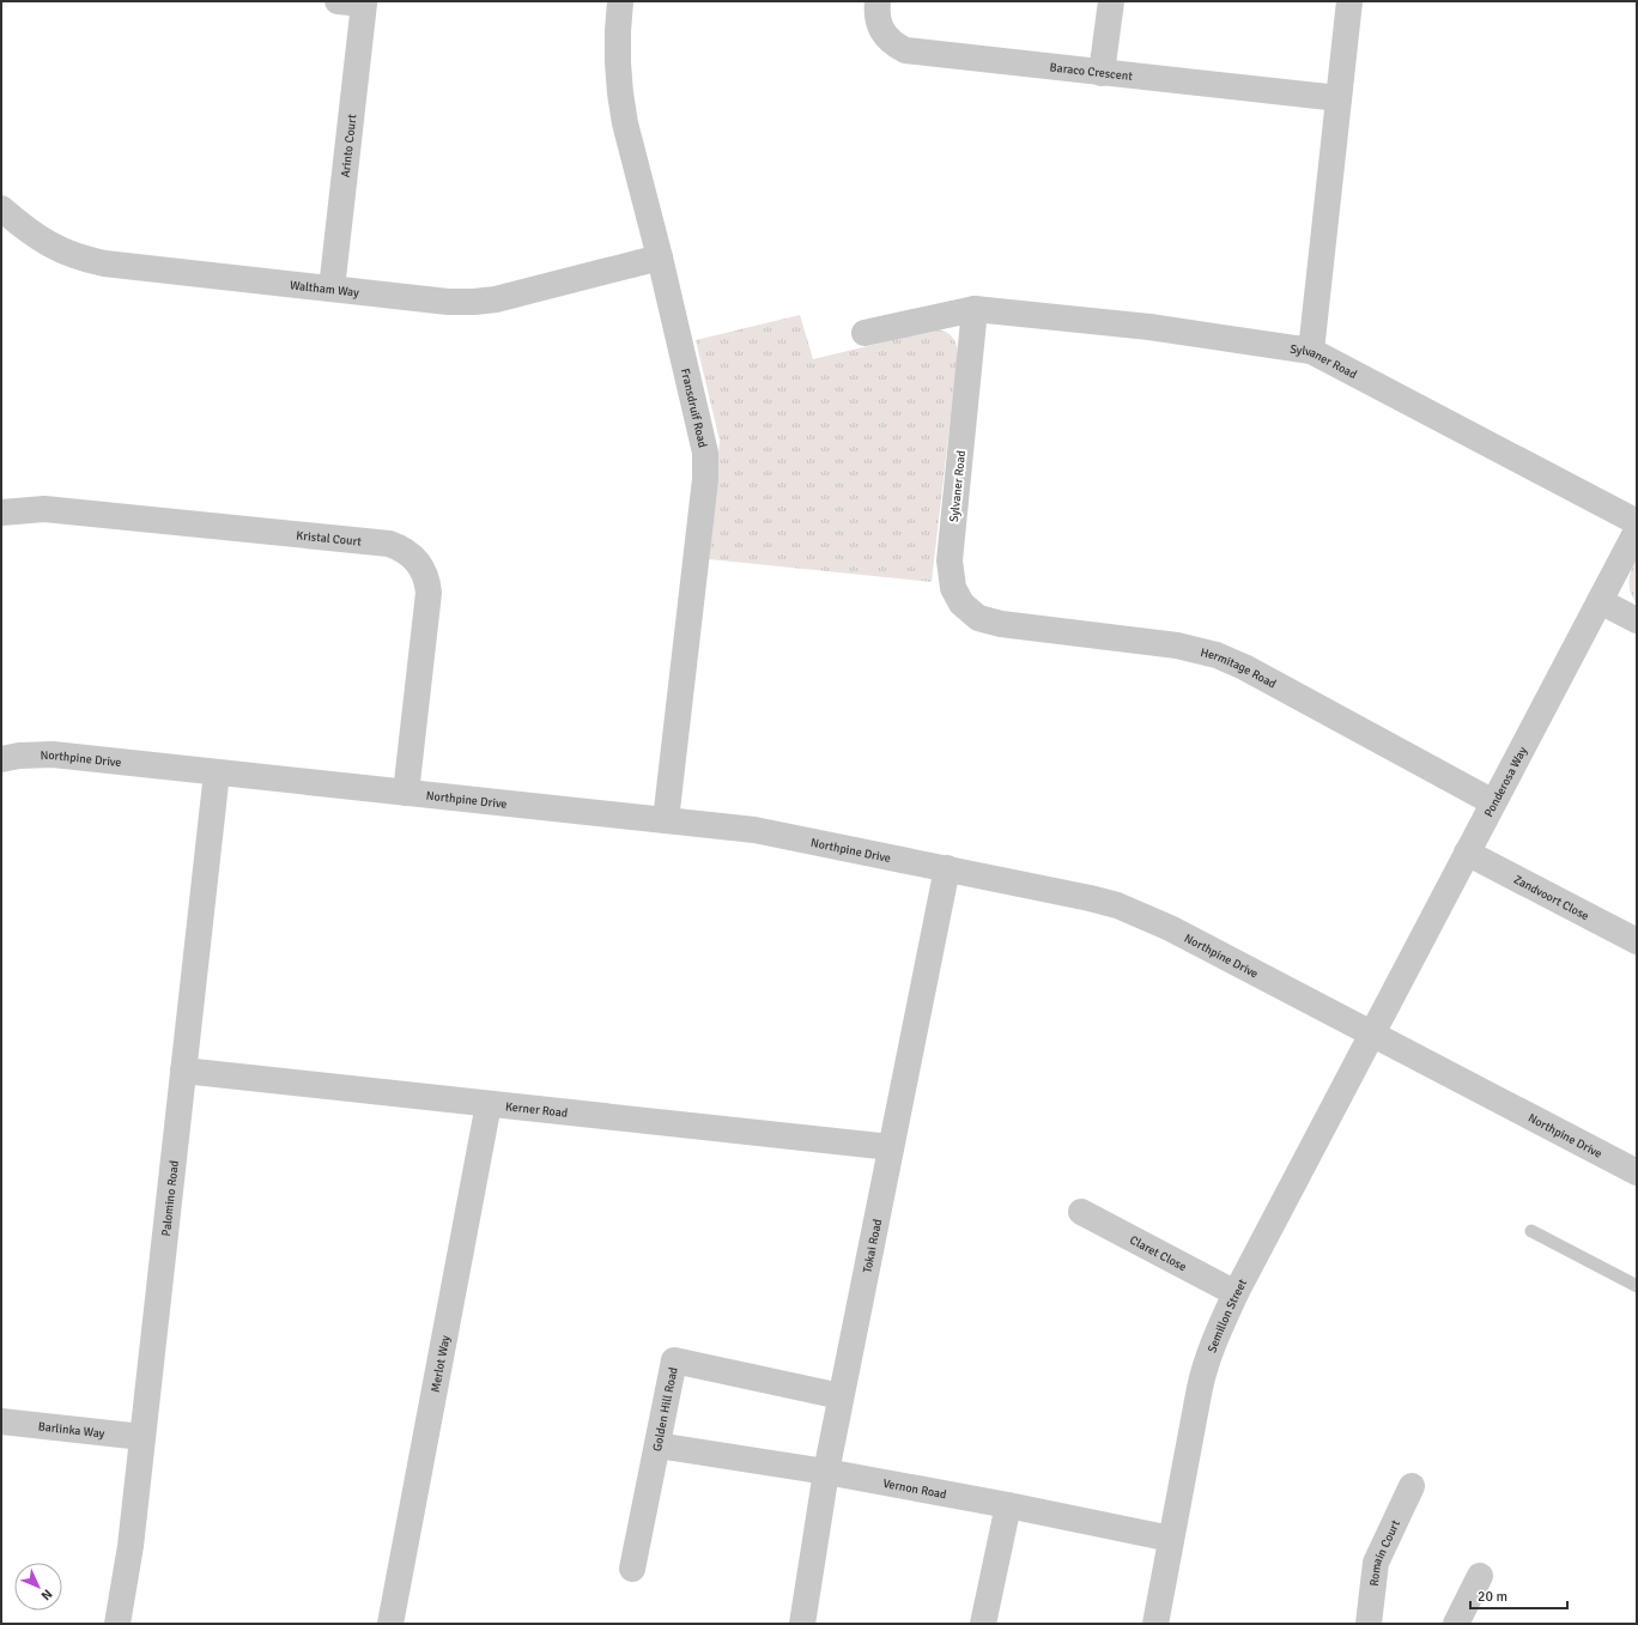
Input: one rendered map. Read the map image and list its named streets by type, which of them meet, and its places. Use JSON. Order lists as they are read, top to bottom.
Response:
{
  "streets": {
    "street": [
      "Baraco Crescent",
      "Arinto Court",
      "Waltham Way",
      "Sylvaner Road",
      "Fransdruif Road",
      "Kristal Court",
      "Hermitage Road",
      "Northpine Drive",
      "Ponderosa Way",
      "Zandvoort Close",
      "Kerner Road",
      "Palomino Road",
      "Tokai Road",
      "Claret Close",
      "Semillon Street",
      "Merlot Way",
      "Golden Hill Road",
      "Barlinka Way",
      "Vernon Road",
      "Romain Court"
    ]
  },
  "crossings": [
    ["Arinto Court", "Waltham Way"],
    ["Waltham Way", "Fransdruif Road"],
    ["Sylvaner Road", "Hermitage Road"],
    ["Fransdruif Road", "Northpine Drive"],
    ["Kristal Court", "Northpine Drive"],
    ["Hermitage Road", "Ponderosa Way"],
    ["Northpine Drive", "Ponderosa Way"],
    ["Northpine Drive", "Palomino Road"],
    ["Northpine Drive", "Tokai Road"],
    ["Northpine Drive", "Semillon Street"],
    ["Ponderosa Way", "Zandvoort Close"],
    ["Ponderosa Way", "Semillon Street"],
    ["Kerner Road", "Palomino Road"],
    ["Kerner Road", "Tokai Road"],
    ["Kerner Road", "Merlot Way"],
    ["Palomino Road", "Barlinka Way"],
    ["Tokai Road", "Golden Hill Road"],
    ["Tokai Road", "Vernon Road"],
    ["Claret Close", "Semillon Street"],
    ["Semillon Street", "Vernon Road"],
    ["Golden Hill Road", "Vernon Road"]
  ],
  "scale_bar": "20 m",
  "north": "bottom right"
}
